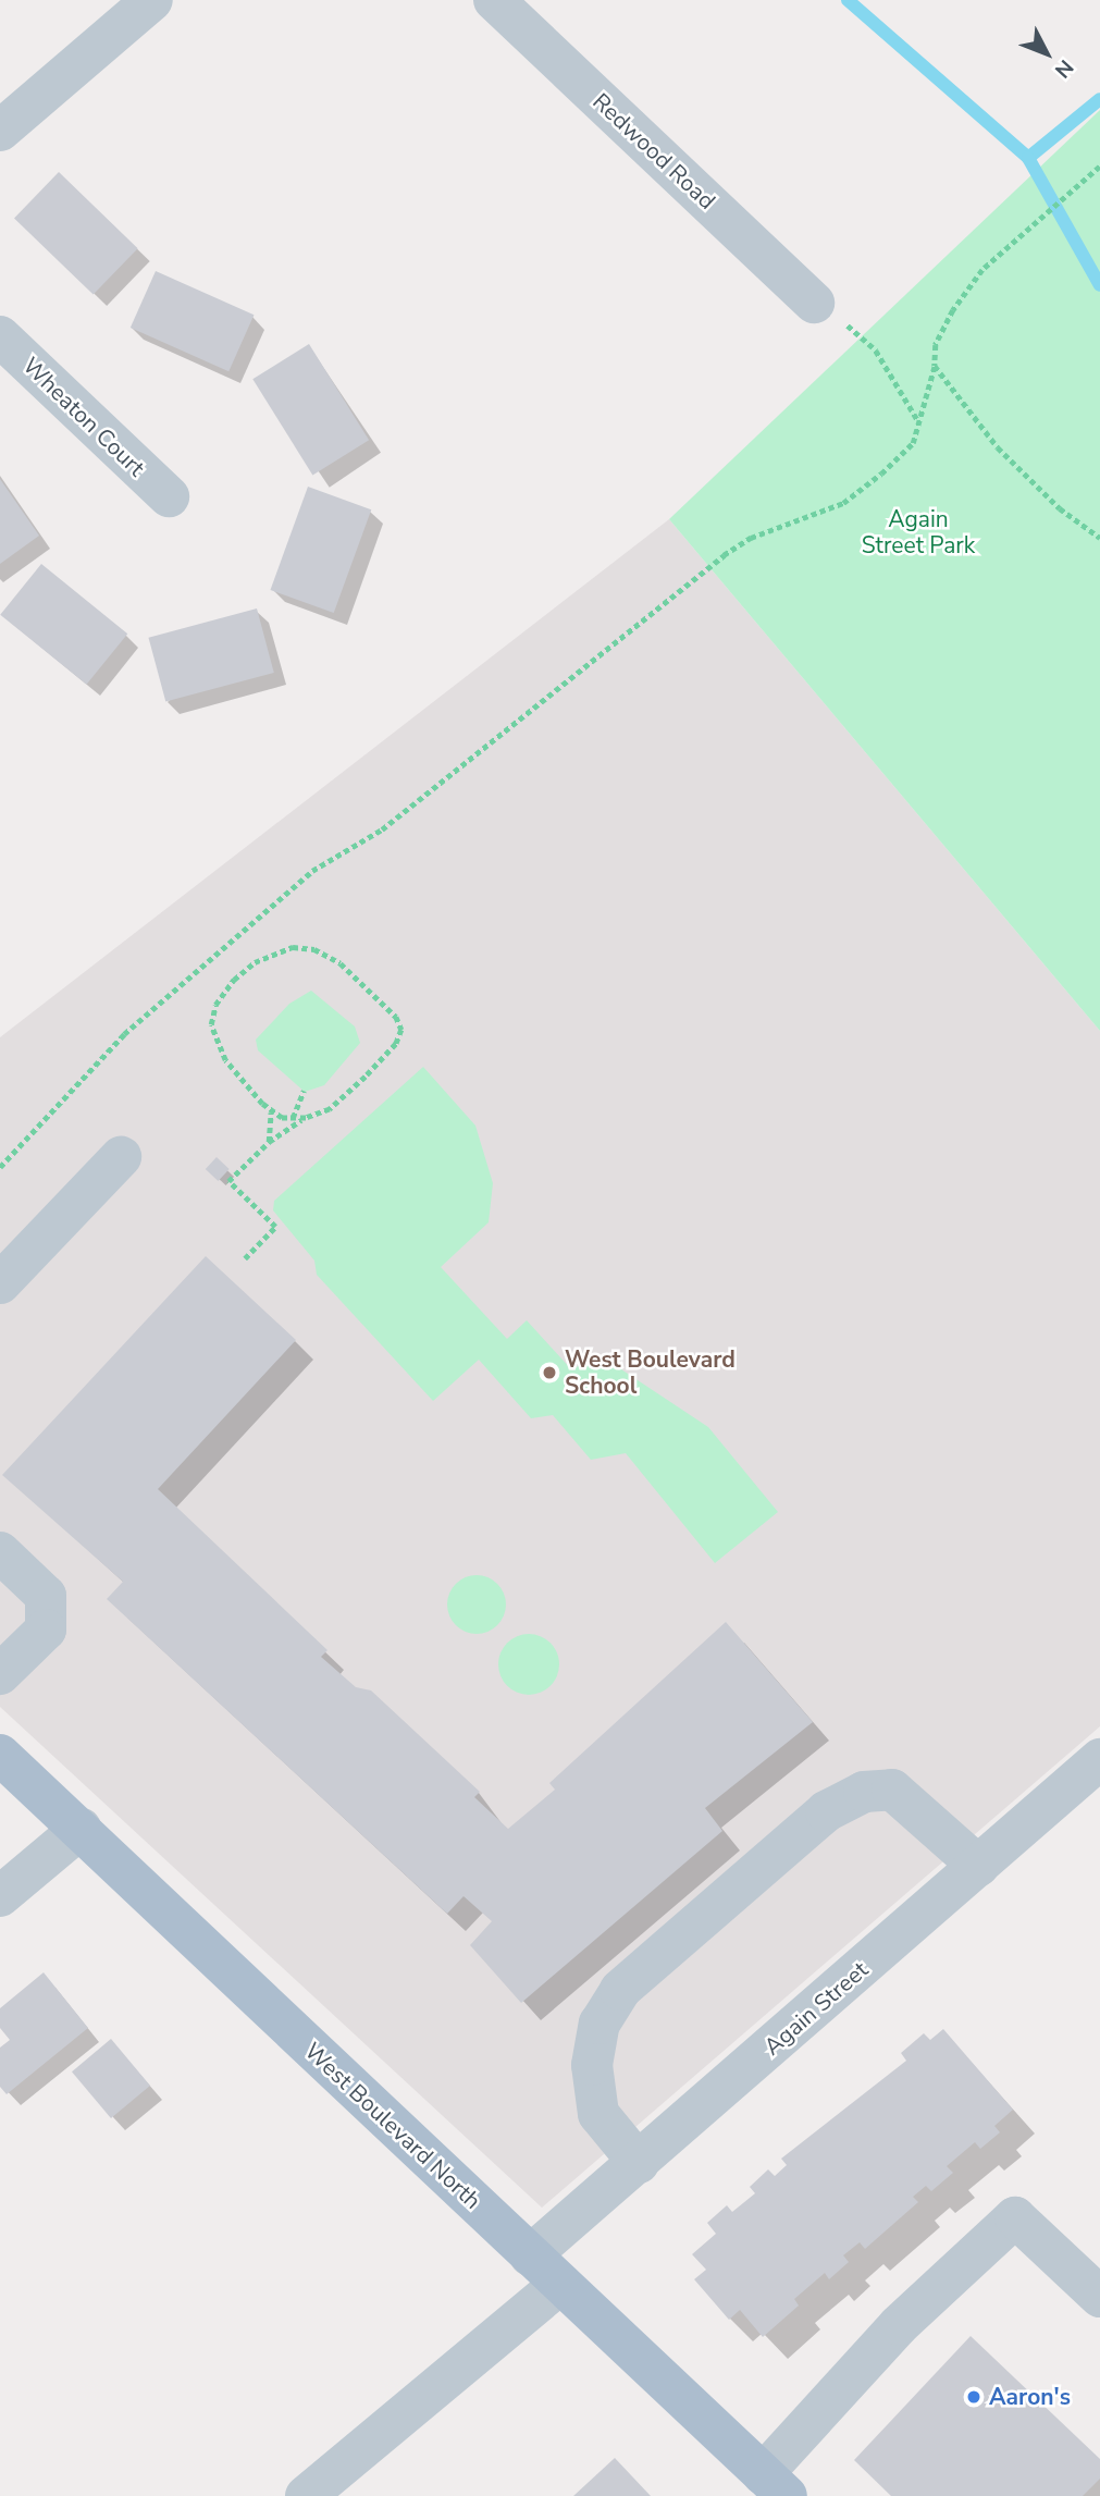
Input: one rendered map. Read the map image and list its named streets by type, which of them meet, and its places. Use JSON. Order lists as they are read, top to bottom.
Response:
{
  "streets": {
    "main road": ["West Boulevard North"],
    "street": ["Redwood Road", "Wheaton Court", "Again Street"]
  },
  "crossings": [
    ["Again Street", "West Boulevard North"]
  ],
  "parks": ["Again Street Park"],
  "places": ["West Boulevard School", "Aaron's"],
  "north": "bottom right"
}
